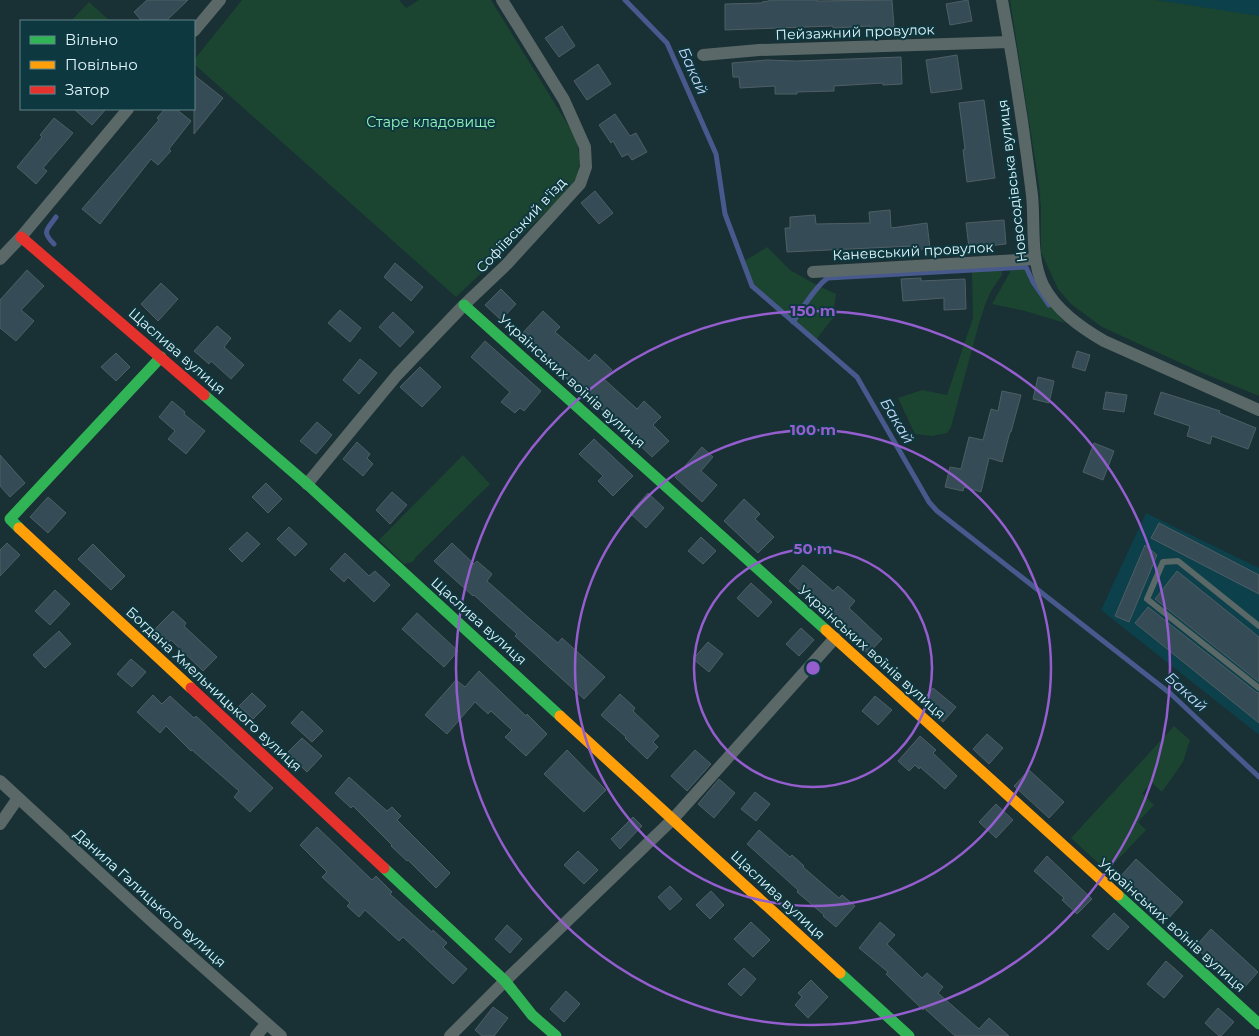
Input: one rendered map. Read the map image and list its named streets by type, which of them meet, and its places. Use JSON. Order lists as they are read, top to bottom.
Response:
{
  "streets": {
    "street": [
      "Пейзажний провулок",
      "Новосодівська вулиця",
      "Софіївський в'їзд",
      "Каневський провулок",
      "Щаслива вулиця",
      "Українських воїнів вулиця",
      "Богдана Хмельницького вулиця",
      "Данила Галицького вулиця"
    ]
  },
  "crossings": [
    ["Пейзажний провулок", "Новосодівська вулиця"],
    ["Новосодівська вулиця", "Каневський провулок"],
    ["Софіївський в'їзд", "Щаслива вулиця"],
    ["Софіївський в'їзд", "Українських воїнів вулиця"],
    ["Щаслива вулиця", "Богдана Хмельницького вулиця"]
  ],
  "water": ["Бакай"],
  "parks": ["Старе кладовище"],
  "legend": ["Вільно", "Повільно", "Затор"],
  "rings": ["150 m", "100 m", "50 m"]
}
